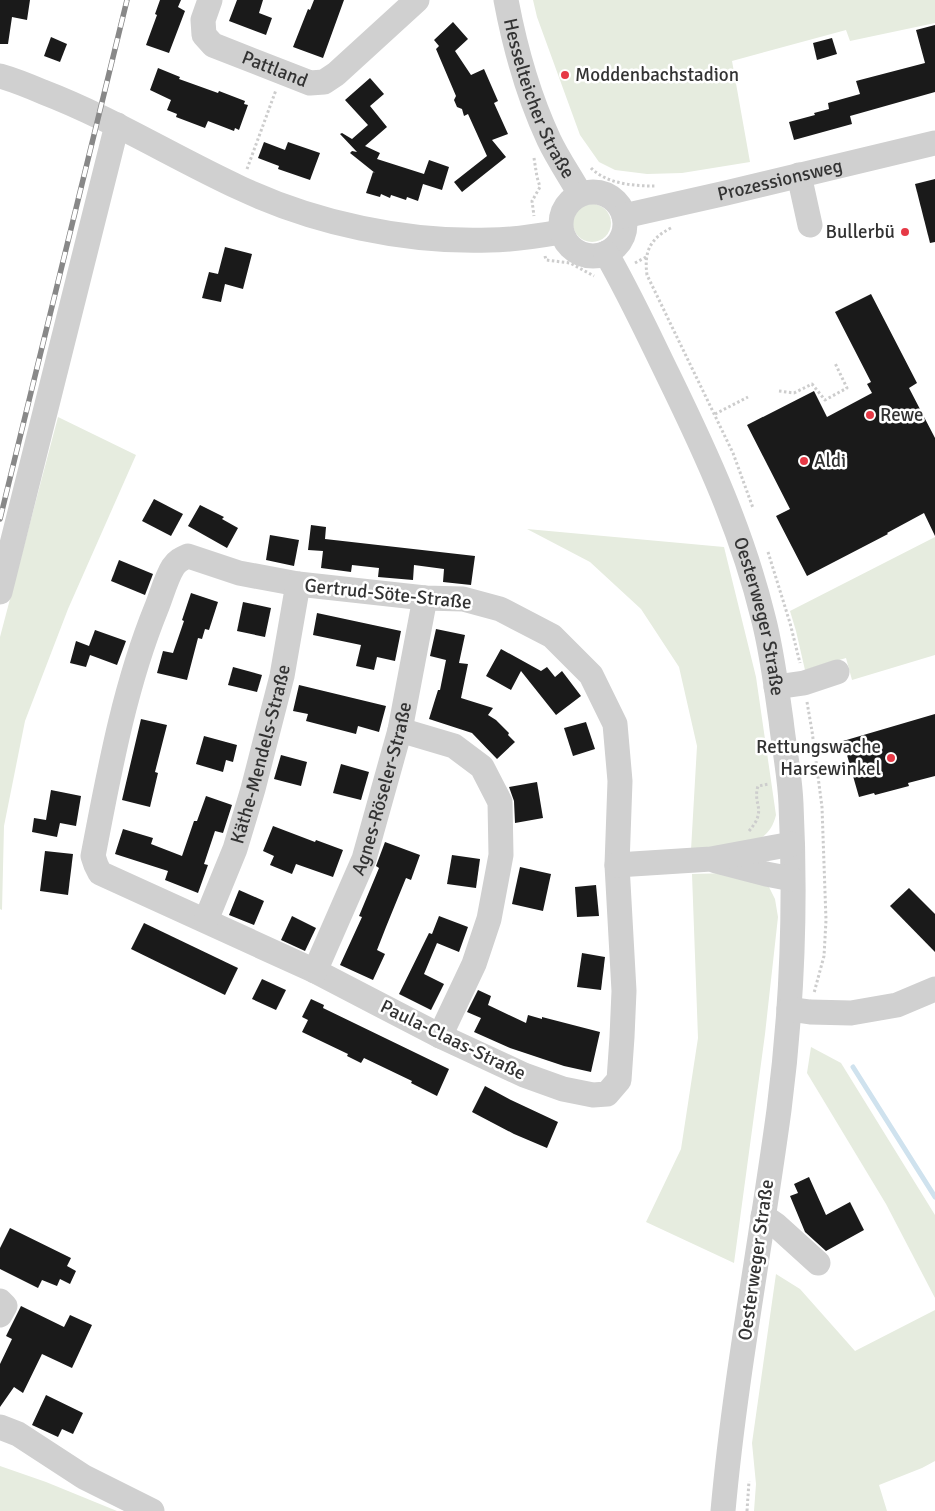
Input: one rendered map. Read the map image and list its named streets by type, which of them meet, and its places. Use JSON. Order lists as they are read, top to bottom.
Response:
{
  "streets": {
    "street": [
      "Pattland",
      "Hesselteicher Straße",
      "Prozessionsweg",
      "Gertrud-Söte-Straße",
      "Oesterweger Straße",
      "Käthe-Mendels-Straße",
      "Agnes-Röseler-Straße",
      "Paula-Claas-Straße"
    ]
  },
  "crossings": [
    ["Hesselteicher Straße", "Prozessionsweg"],
    ["Hesselteicher Straße", "Oesterweger Straße"],
    ["Prozessionsweg", "Oesterweger Straße"],
    ["Gertrud-Söte-Straße", "Käthe-Mendels-Straße"],
    ["Gertrud-Söte-Straße", "Agnes-Röseler-Straße"],
    ["Gertrud-Söte-Straße", "Paula-Claas-Straße"],
    ["Käthe-Mendels-Straße", "Paula-Claas-Straße"],
    ["Agnes-Röseler-Straße", "Paula-Claas-Straße"]
  ],
  "places": [
    "Moddenbachstadion",
    "Bullerbü",
    "Rewe",
    "Aldi",
    "Rettungswache Harsewinkel"
  ]
}
